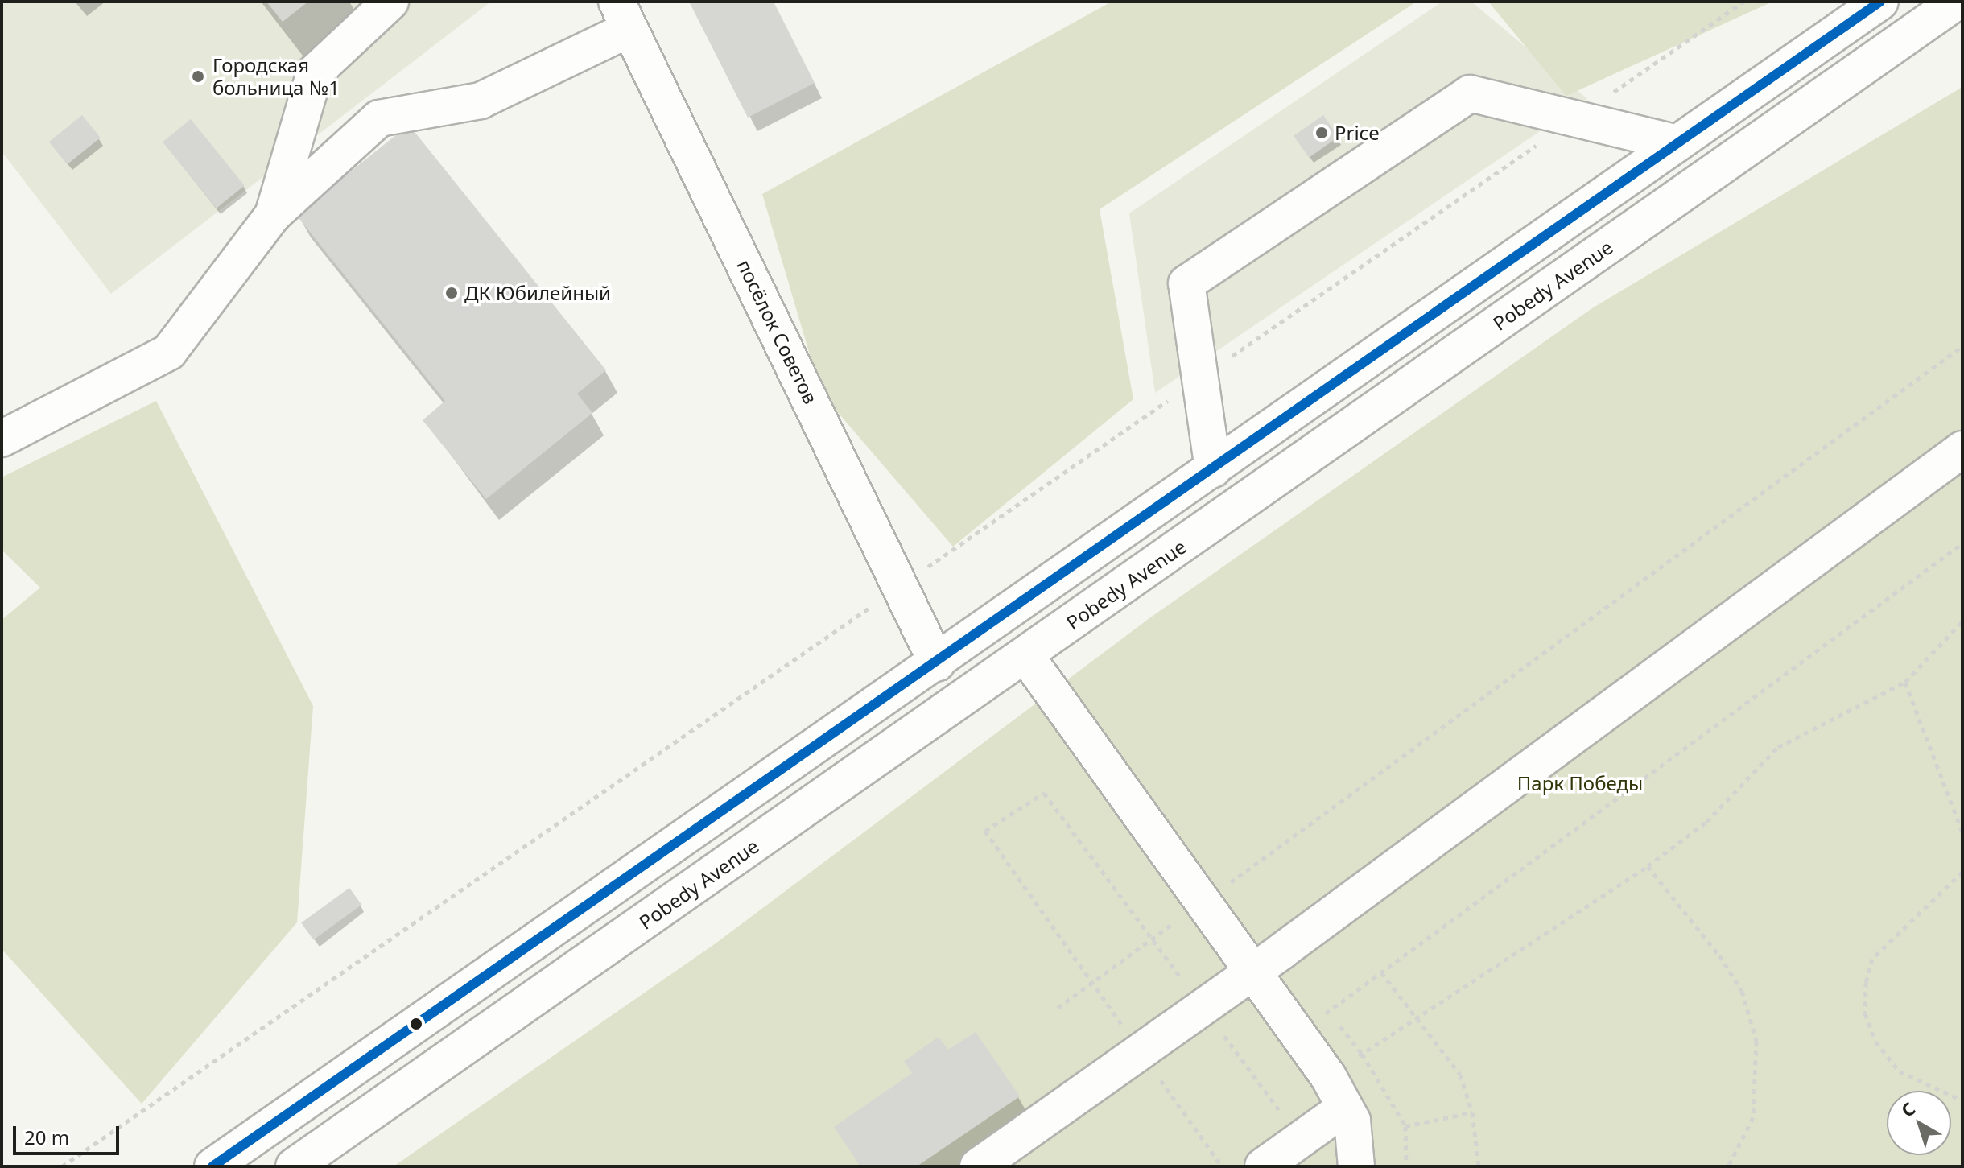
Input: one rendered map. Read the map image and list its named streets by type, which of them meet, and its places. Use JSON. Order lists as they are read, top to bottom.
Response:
{
  "streets": {
    "main road": ["Pobedy Avenue", "посёлок Советов"]
  },
  "parks": ["Парк Победы"],
  "places": ["Городская больница №1", "Price", "ДК Юбилейный"],
  "scale_bar": "20 m",
  "north": "top left"
}
